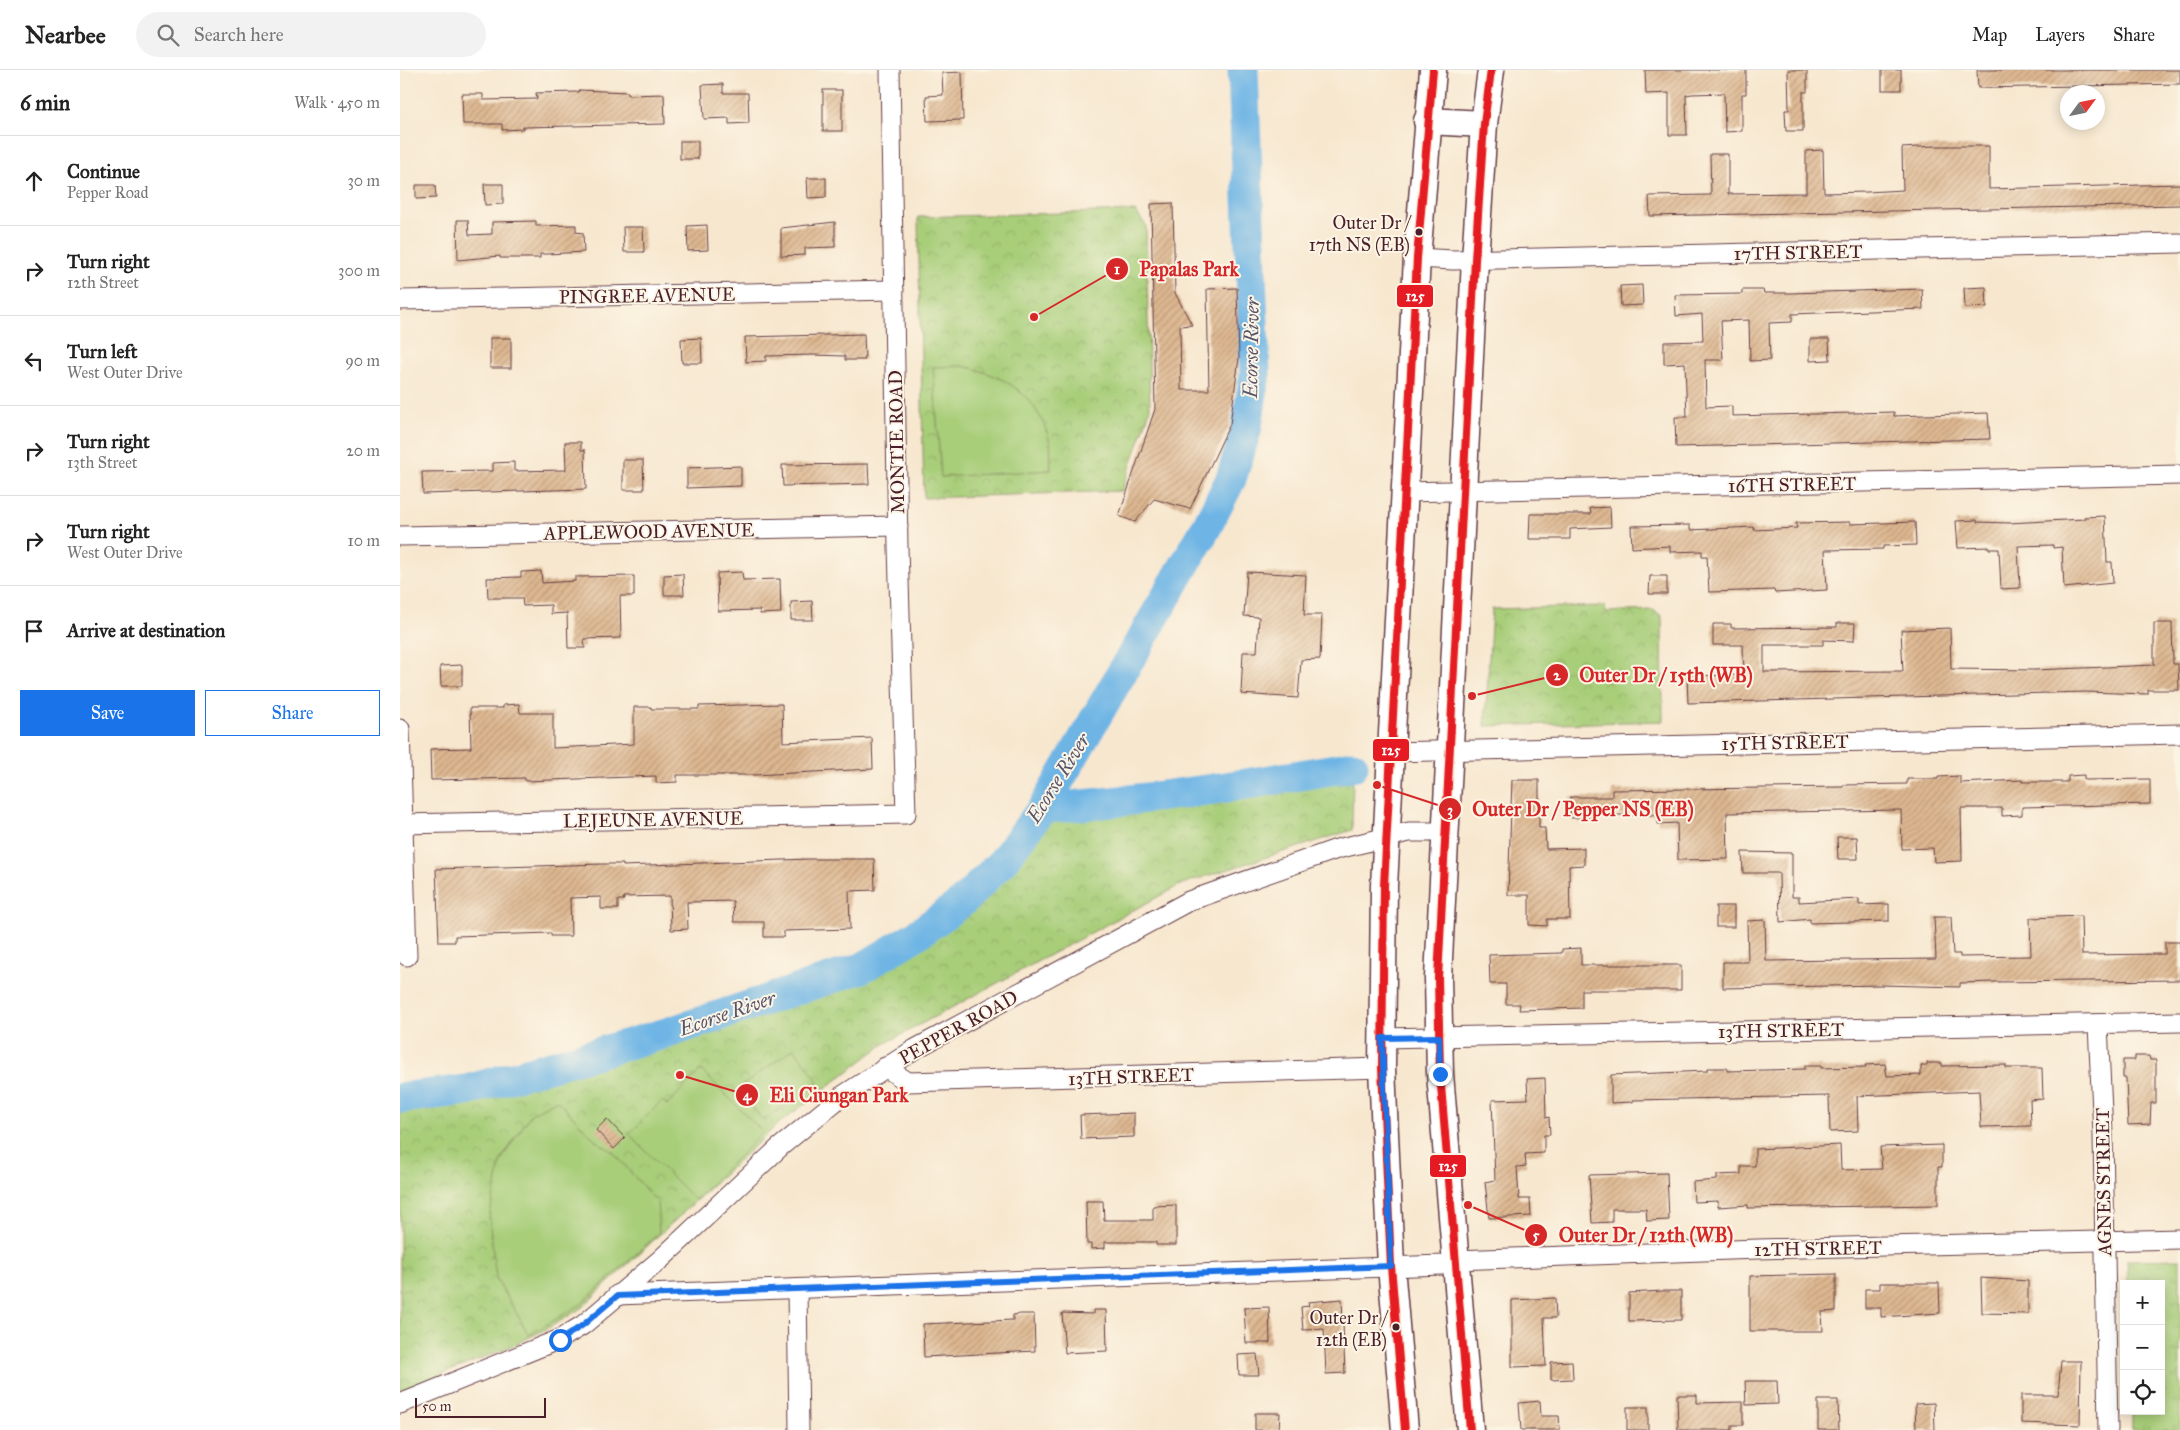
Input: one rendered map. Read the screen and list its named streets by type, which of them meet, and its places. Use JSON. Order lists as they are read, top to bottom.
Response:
{
  "streets": {
    "street": [
      "17TH STREET",
      "PINGREE AVENUE",
      "MONTIE ROAD",
      "16TH STREET",
      "APPLEWOOD AVENUE",
      "15TH STREET",
      "LEJEUNE AVENUE",
      "PEPPER ROAD",
      "13TH STREET",
      "AGNES STREET",
      "12TH STREET"
    ]
  },
  "crossings": [
    ["PINGREE AVENUE", "MONTIE ROAD"],
    ["MONTIE ROAD", "APPLEWOOD AVENUE"],
    ["MONTIE ROAD", "LEJEUNE AVENUE"],
    ["PEPPER ROAD", "13TH STREET"],
    ["PEPPER ROAD", "12TH STREET"],
    ["13TH STREET", "AGNES STREET"],
    ["AGNES STREET", "12TH STREET"]
  ],
  "water": ["Ecorse River"],
  "places": [
    "Outer Dr / 17th NS (EB)",
    "Papalas Park",
    "Outer Dr / 15th (WB)",
    "Outer Dr / Pepper NS (EB)",
    "Eli Ciungan Park",
    "Outer Dr / 12th (WB)",
    "Outer Dr / 12th (EB)"
  ],
  "lines": ["transit line 125"],
  "scale_bar": "50 m",
  "north": "top right",
  "page": {
    "header": "Nearbee",
    "search": "Search here",
    "nav": ["Map", "Layers", "Share"],
    "heading": ["6 min", "Walk · 450 m"],
    "list": [
      ["Continue", "Pepper Road", "30 m"],
      ["Turn right", "12th Street", "300 m"],
      ["Turn left", "West Outer Drive", "90 m"],
      ["Turn right", "13th Street", "20 m"],
      ["Turn right", "West Outer Drive", "10 m"],
      "Arrive at destination"
    ],
    "buttons": ["Save", "Share"],
    "map_buttons": ["+", "−"],
    "scale": "50 m"
  }
}
